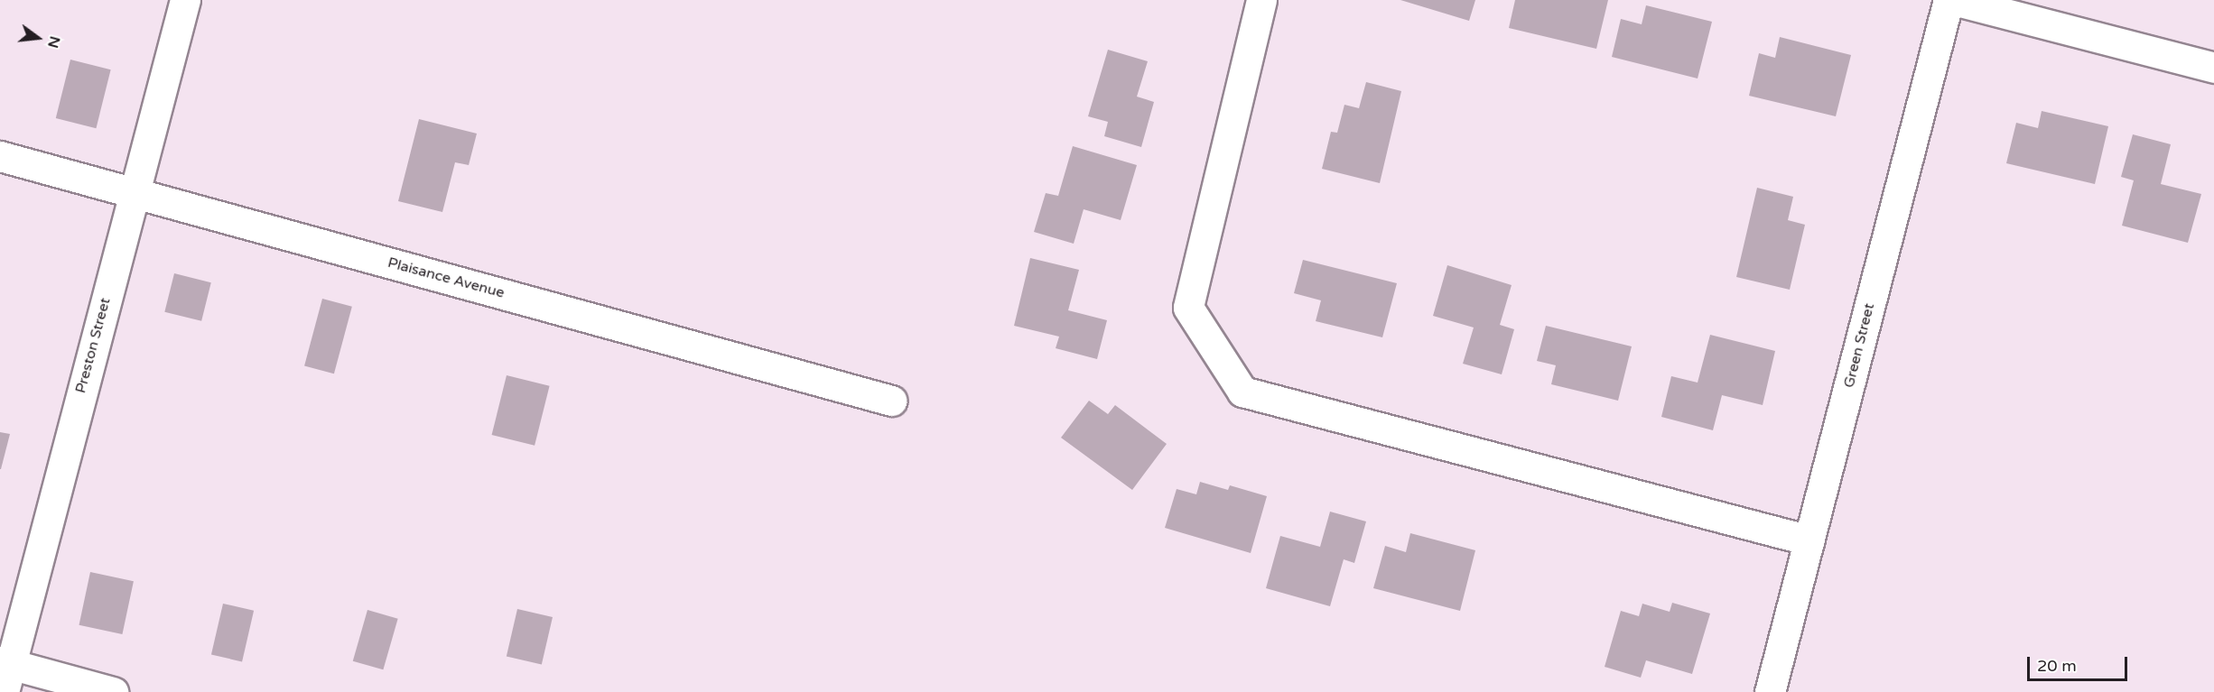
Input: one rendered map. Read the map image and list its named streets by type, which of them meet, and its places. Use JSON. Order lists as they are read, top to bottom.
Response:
{
  "streets": {
    "street": ["Plaisance Avenue", "Preston Street", "Green Street"]
  },
  "crossings": [
    ["Plaisance Avenue", "Preston Street"]
  ],
  "scale_bar": "20 m",
  "north": "right"
}
